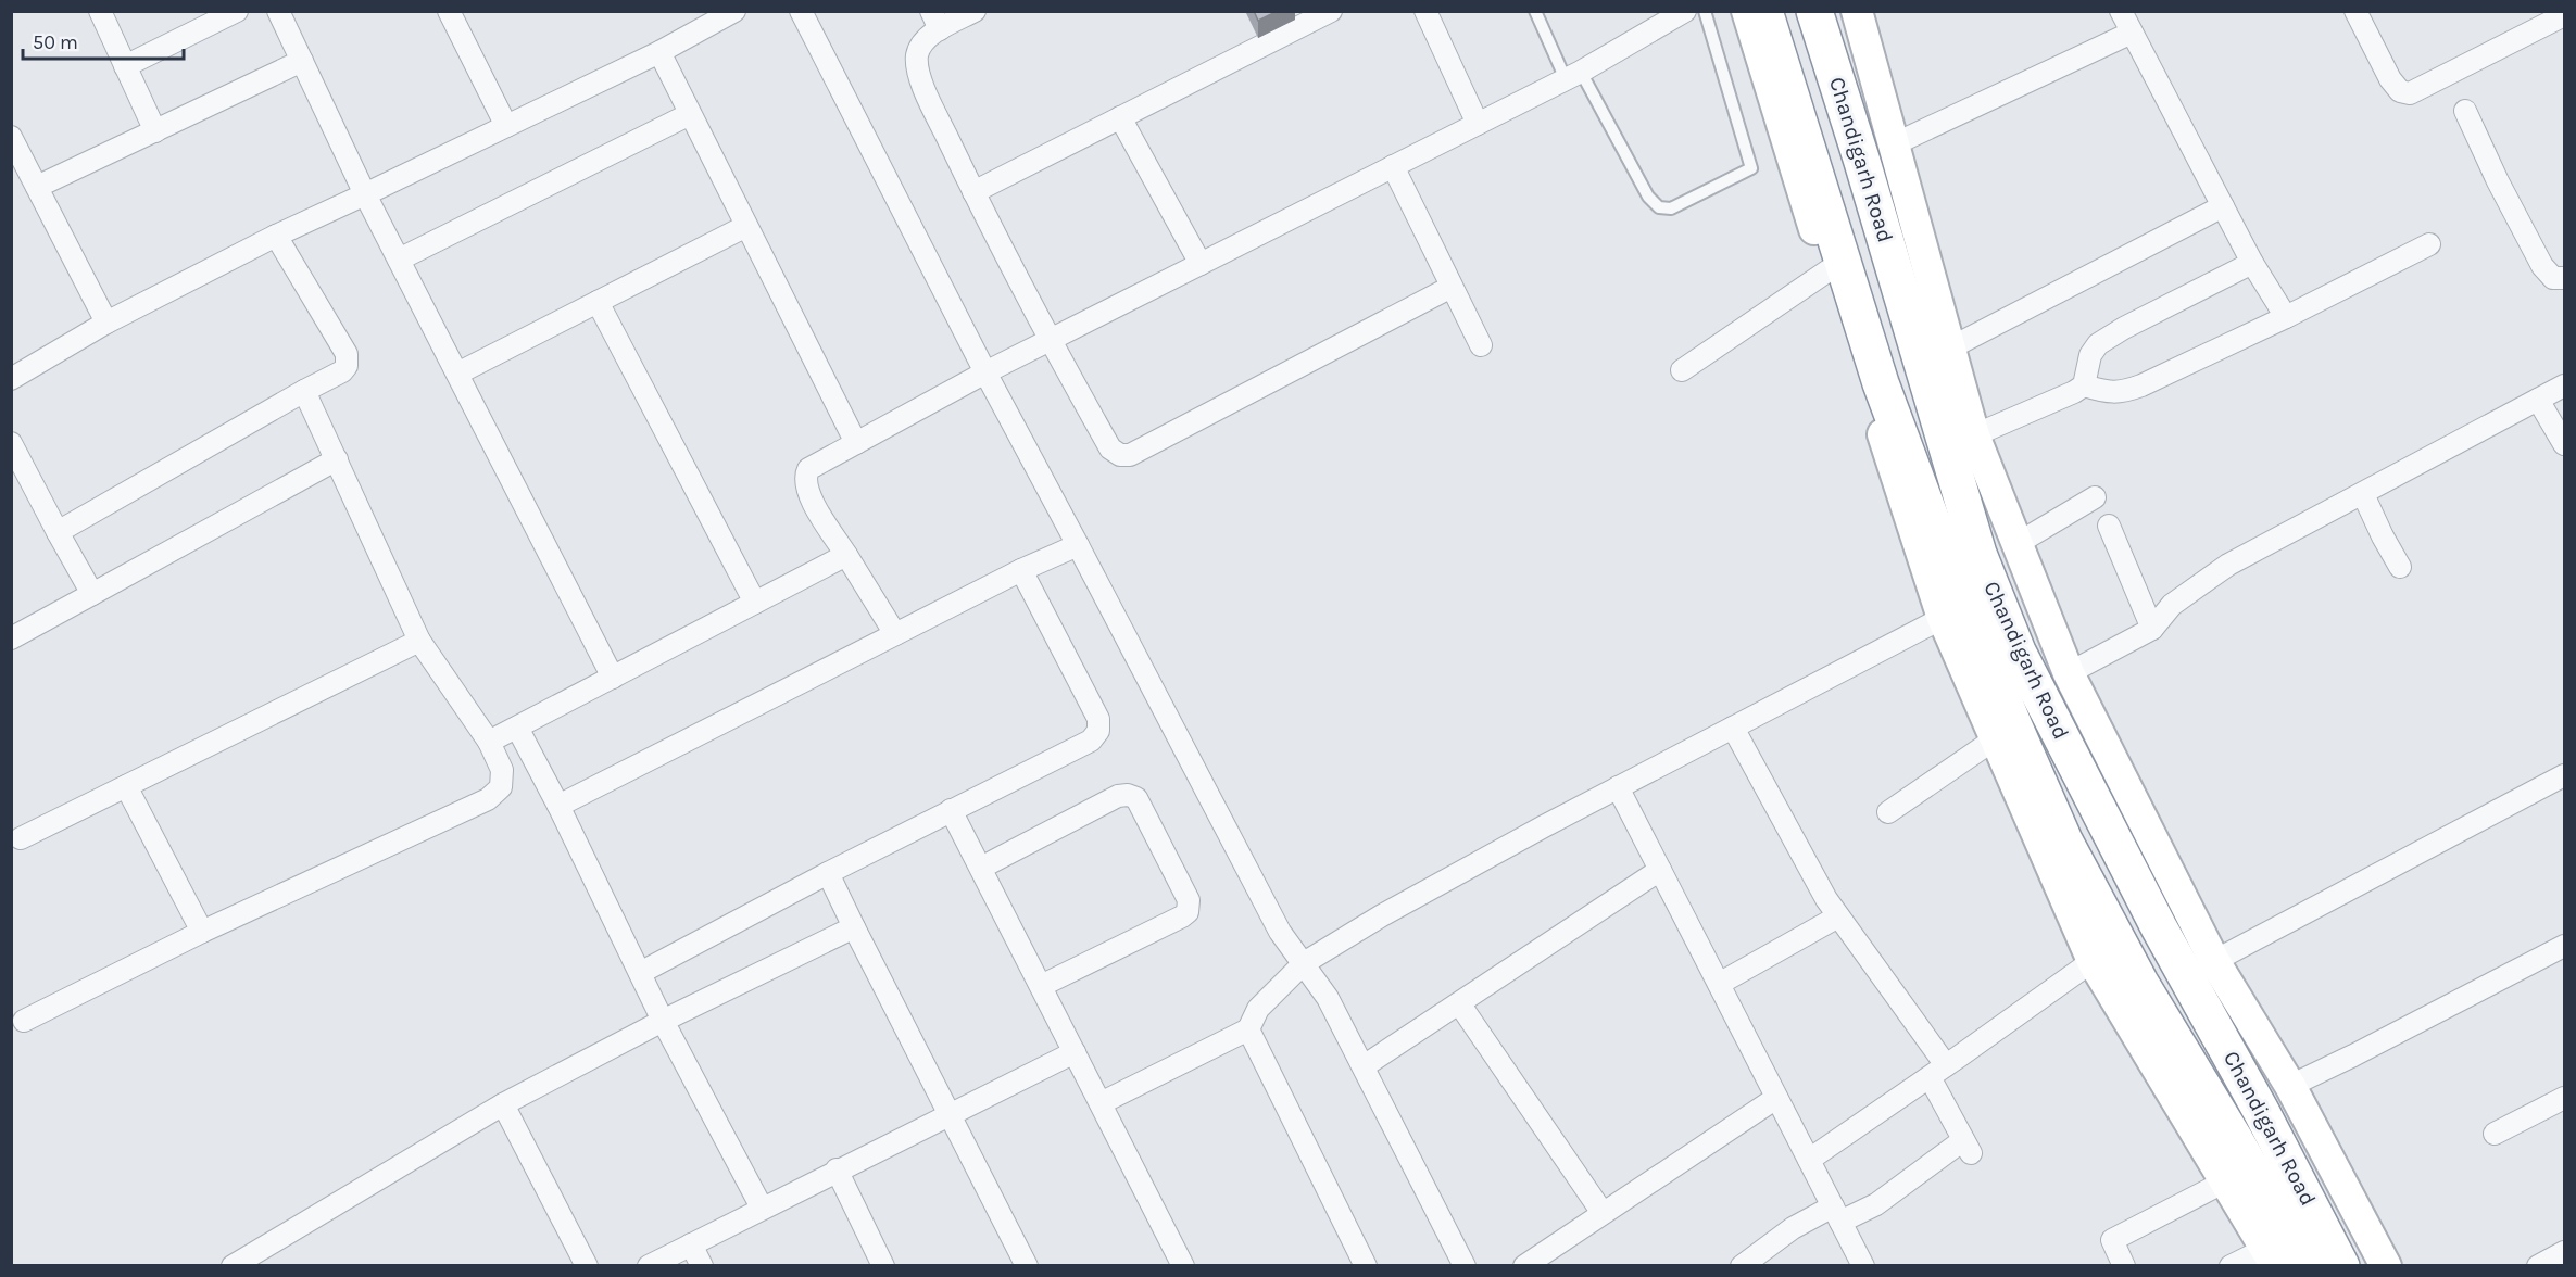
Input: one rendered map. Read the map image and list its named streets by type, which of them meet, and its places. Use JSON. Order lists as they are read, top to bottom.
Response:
{
  "streets": {
    "highway": ["Chandigarh Road"]
  },
  "scale_bar": "50 m"
}
